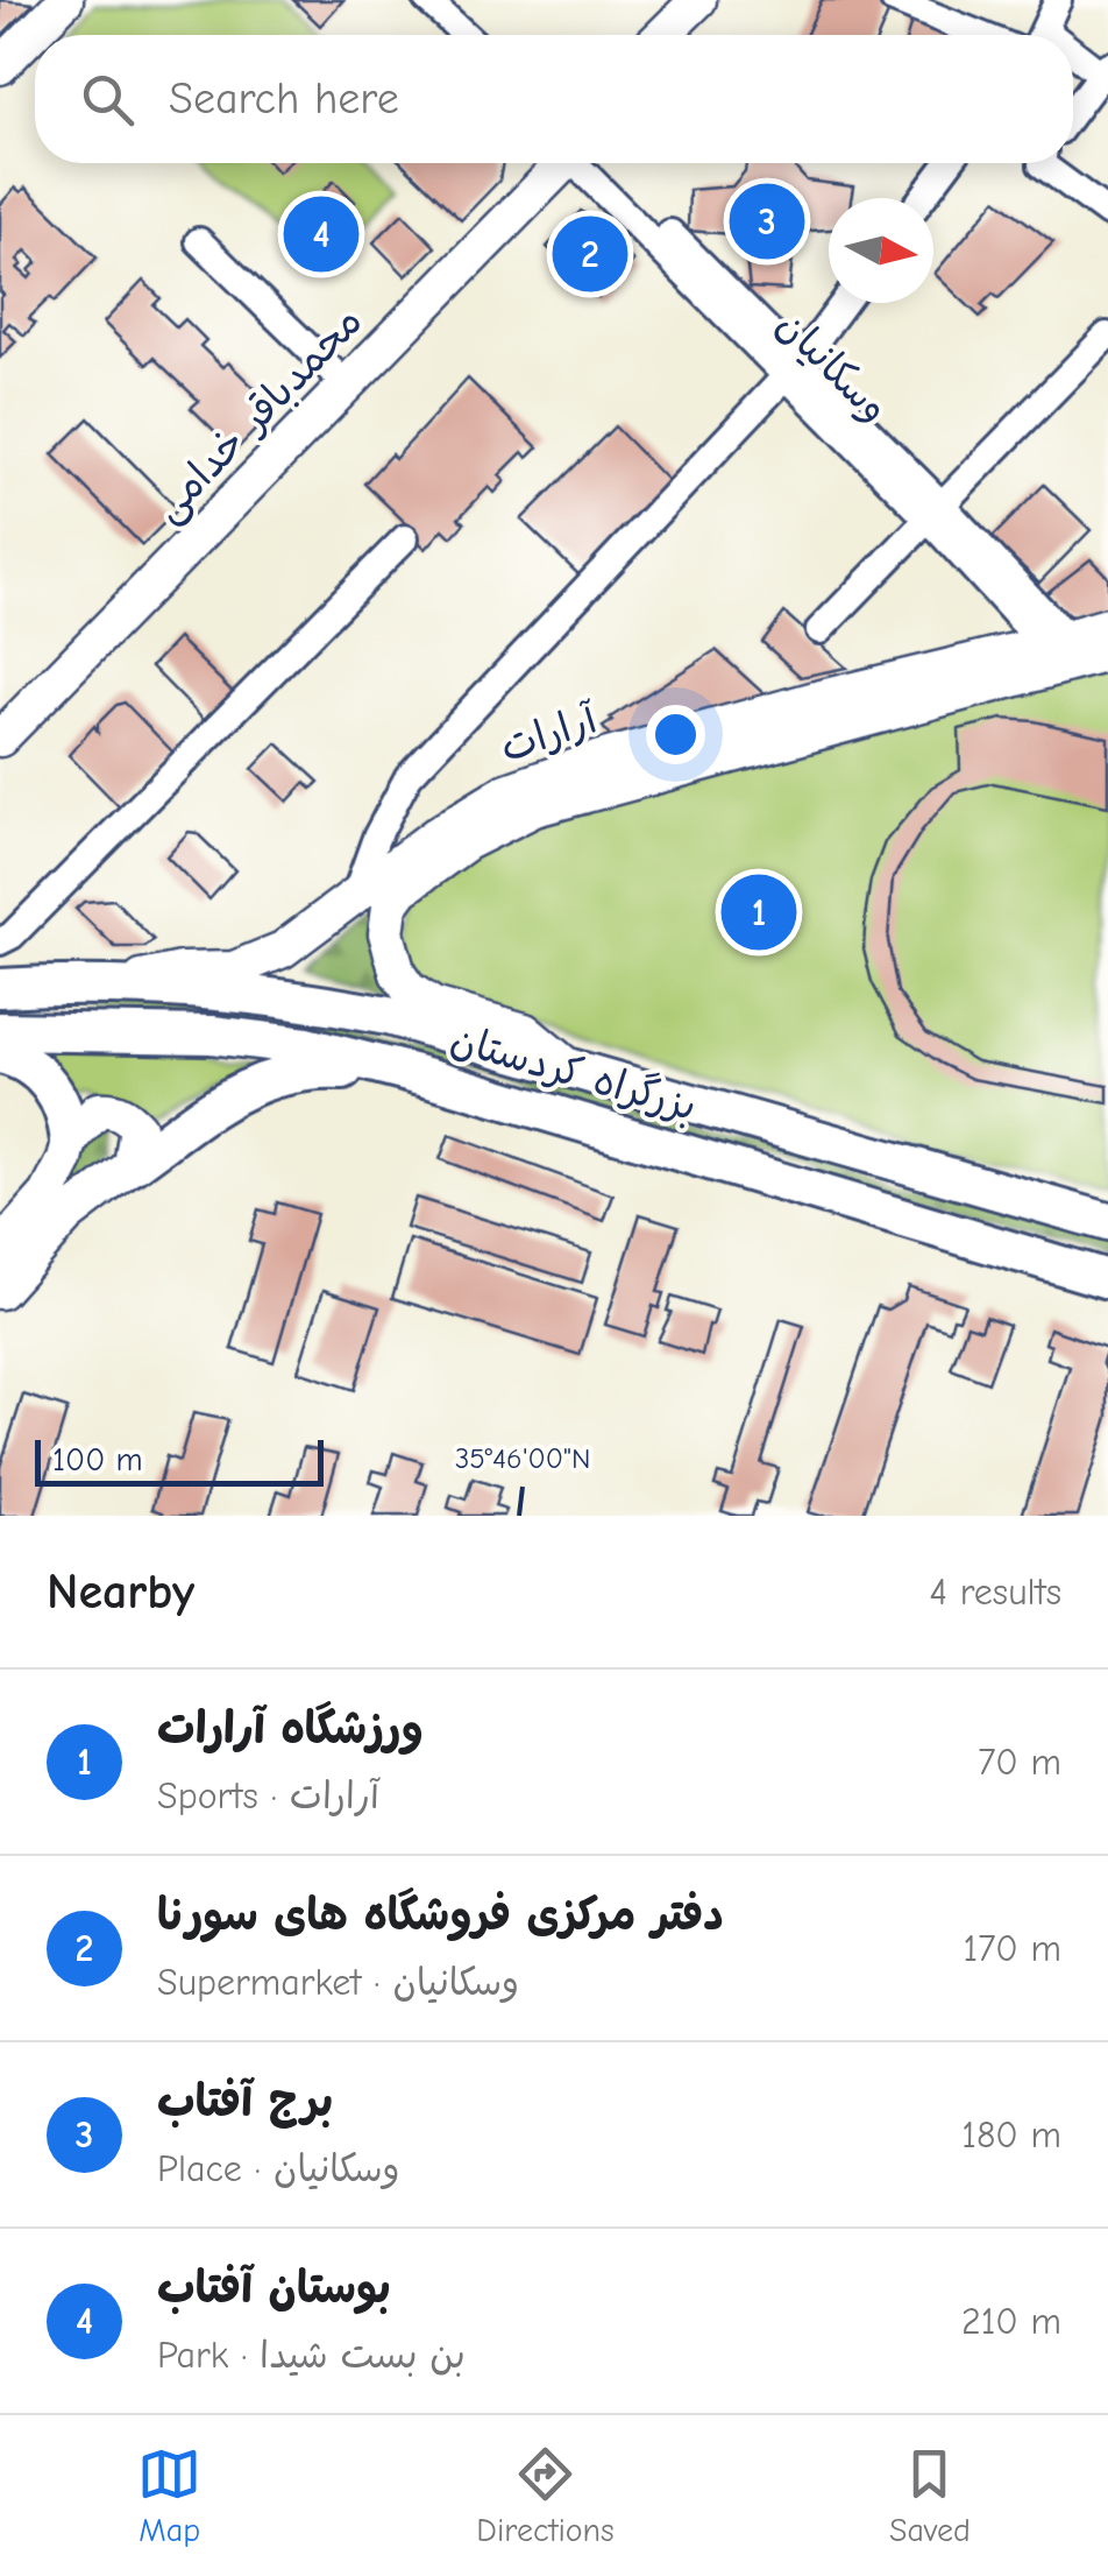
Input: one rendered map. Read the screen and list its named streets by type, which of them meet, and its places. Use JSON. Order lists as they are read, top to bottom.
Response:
{
  "streets": {
    "highway": ["بزرگراه کردستان"],
    "main road": ["محمدباقر خدامی", "آرارات"],
    "street": ["وسکانیان"]
  },
  "crossings": [
    ["وسکانیان", "آرارات"],
    ["آرارات", "بزرگراه کردستان"]
  ],
  "scale_bar": "100 m",
  "north": "right",
  "page": {
    "search": "Search here",
    "pins": [
      "3",
      "4",
      "2",
      "1"
    ],
    "scale": "100 m",
    "heading": ["Nearby", "4 results"],
    "list": [
      {
        "mark": "1",
        "name": "ورزشگاه آرارات",
        "note": "Sports · آرارات",
        "value": "70 m"
      },
      {
        "mark": "2",
        "name": "دفتر مرکزی فروشگاه های سورنا",
        "note": "Supermarket · وسکانیان",
        "value": "170 m"
      },
      {
        "mark": "3",
        "name": "برج آفتاب",
        "note": "Place · وسکانیان",
        "value": "180 m"
      },
      {
        "mark": "4",
        "name": "بوستان آفتاب",
        "note": "Park · بن بست شیدا",
        "value": "210 m"
      }
    ],
    "nav": ["Map", "Directions", "Saved"]
  },
  "coordinates": ["35°46'00\"N"]
}
